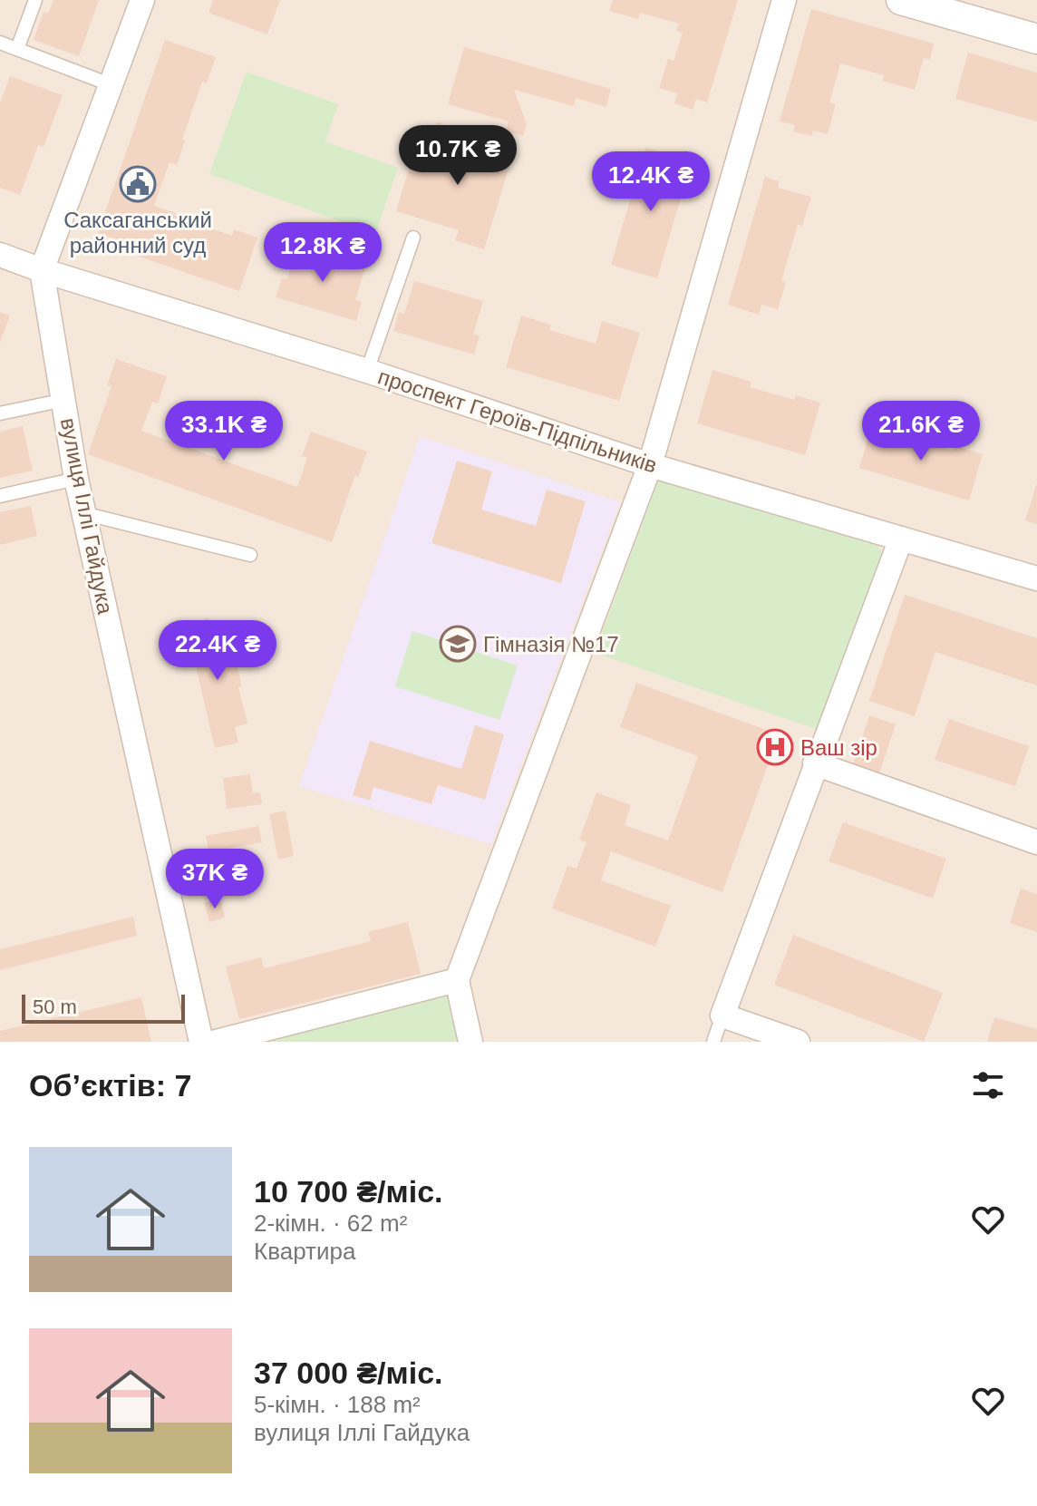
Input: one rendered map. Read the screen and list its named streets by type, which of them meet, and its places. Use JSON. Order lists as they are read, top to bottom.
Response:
{
  "streets": {
    "street": ["проспект Героїв-Підпільників", "вулиця Іллі Гайдука"]
  },
  "crossings": [
    ["проспект Героїв-Підпільників", "вулиця Іллі Гайдука"]
  ],
  "places": {
    "public building": ["Саксаганський районний суд"],
    "school or university": ["Гімназія №17"],
    "hospital": ["Ваш зір"]
  },
  "scale_bar": "50 m",
  "page": {
    "price": [
      "10.7K ₴",
      "12.4K ₴",
      "12.8K ₴",
      "33.1K ₴",
      "21.6K ₴",
      "22.4K ₴",
      "37K ₴"
    ],
    "scale": "50 m",
    "heading": "Об’єктів: 7",
    "list": [
      {
        "name": "10 700 ₴/міс.",
        "note": "2-кімн. · 62 m² · Квартира"
      },
      {
        "name": "37 000 ₴/міс.",
        "note": "5-кімн. · 188 m² · вулиця Іллі Гайдука"
      }
    ]
  }
}
